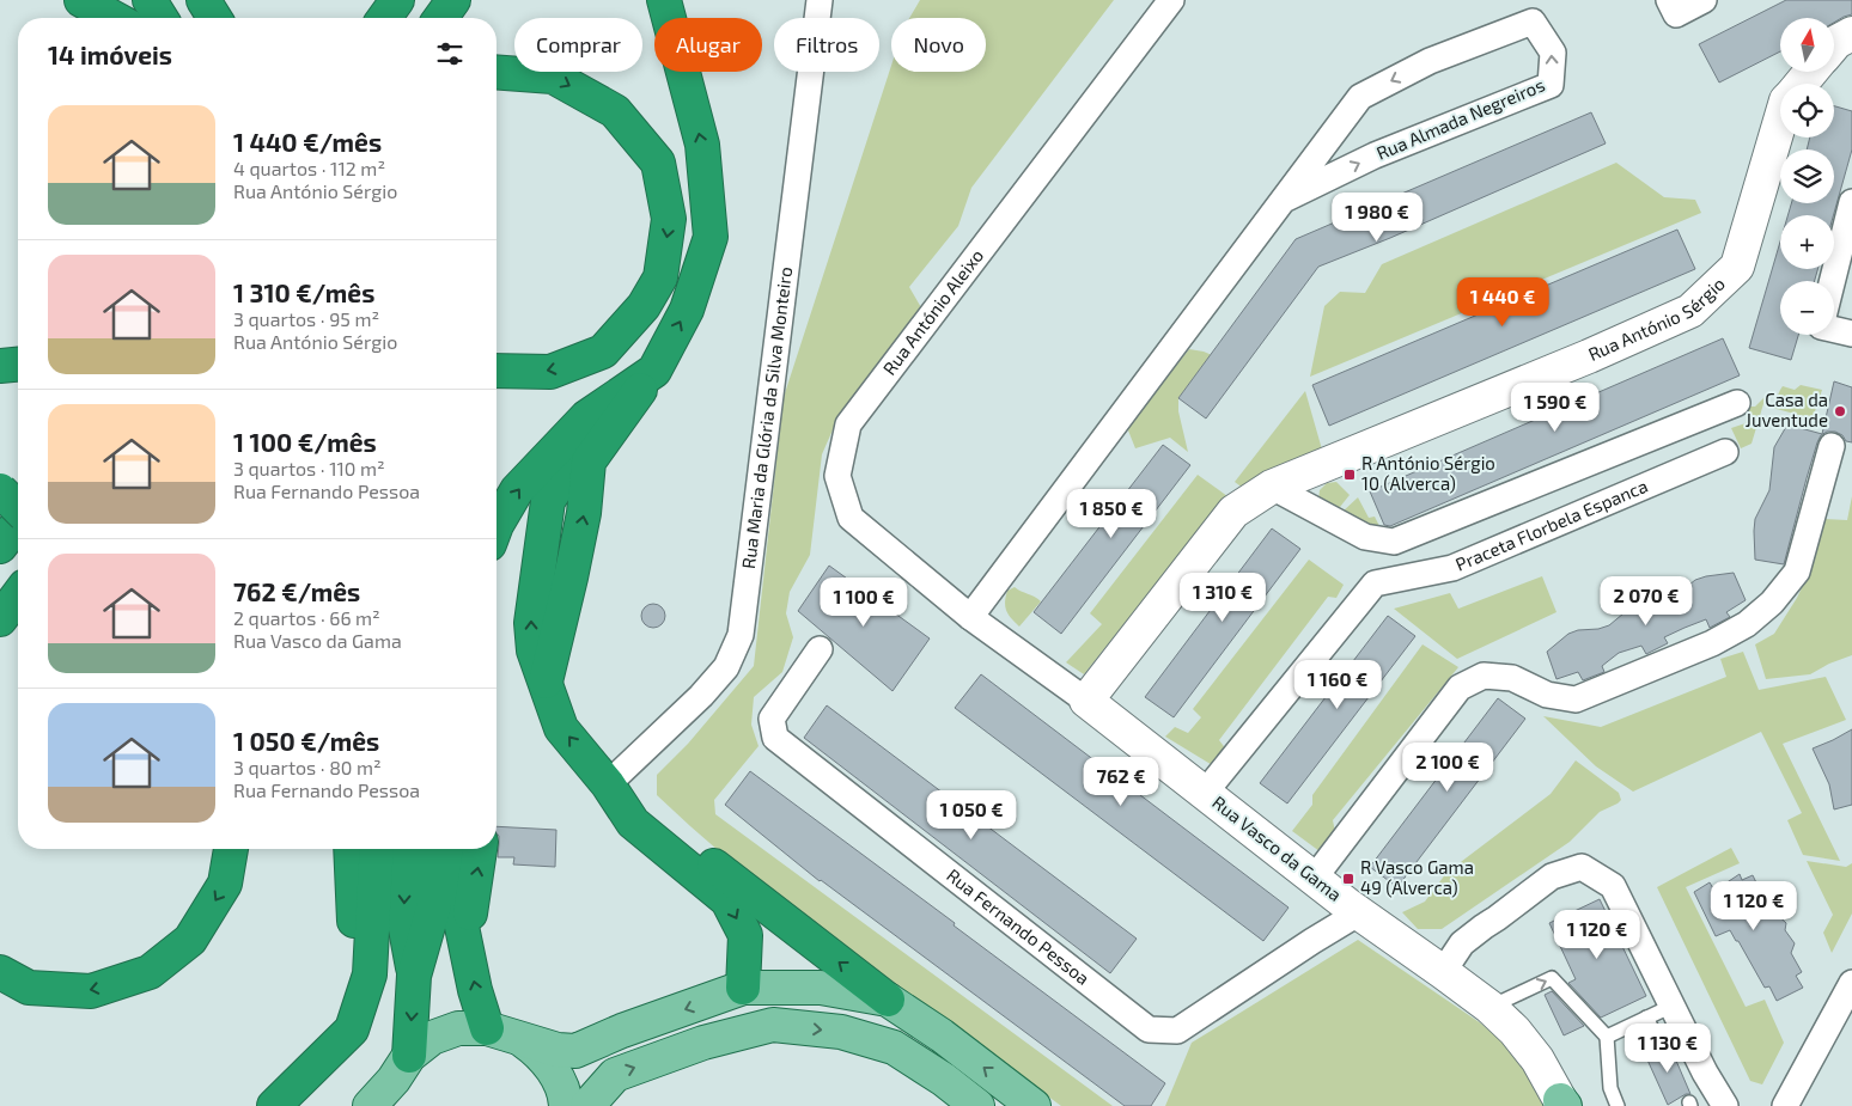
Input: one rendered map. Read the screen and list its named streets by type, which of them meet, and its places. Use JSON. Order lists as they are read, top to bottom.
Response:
{
  "streets": {
    "main road": ["Rua António Sérgio", "Rua Vasco da Gama"],
    "street": [
      "Rua Almada Negreiros",
      "Rua António Aleixo",
      "Rua Maria da Glória da Silva Monteiro",
      "Praceta Florbela Espanca",
      "Rua Fernando Pessoa"
    ]
  },
  "crossings": [
    ["Rua Almada Negreiros", "Rua António Aleixo"],
    ["Rua Almada Negreiros", "Rua Vasco da Gama"],
    ["Rua António Aleixo", "Rua Vasco da Gama"],
    ["Rua António Sérgio", "Rua Vasco da Gama"],
    ["Praceta Florbela Espanca", "Rua Vasco da Gama"],
    ["Rua Vasco da Gama", "Rua Fernando Pessoa"]
  ],
  "places": {
    "other": ["Casa da Juventude"],
    "transit": ["R António Sérgio 10 (Alverca)", "R Vasco Gama 49 (Alverca)"]
  },
  "north": "top",
  "page": {
    "map_buttons": ["+", "−"],
    "chip": [
      "Comprar",
      "Alugar",
      "Filtros",
      "Novo"
    ],
    "heading": "14 imóveis",
    "list": [
      {
        "name": "1 440 €/mês",
        "note": "4 quartos · 112 m² · Rua António Sérgio"
      },
      {
        "name": "1 310 €/mês",
        "note": "3 quartos · 95 m² · Rua António Sérgio"
      },
      {
        "name": "1 100 €/mês",
        "note": "3 quartos · 110 m² · Rua Fernando Pessoa"
      },
      {
        "name": "762 €/mês",
        "note": "2 quartos · 66 m² · Rua Vasco da Gama"
      },
      {
        "name": "1 050 €/mês",
        "note": "3 quartos · 80 m² · Rua Fernando Pessoa"
      }
    ],
    "price": [
      "1 980 €",
      "1 440 €",
      "1 590 €",
      "1 850 €",
      "1 310 €",
      "2 070 €",
      "1 100 €",
      "1 160 €",
      "2 100 €",
      "762 €",
      "1 050 €",
      "1 120 €",
      "1 120 €",
      "1 130 €"
    ]
  }
}
